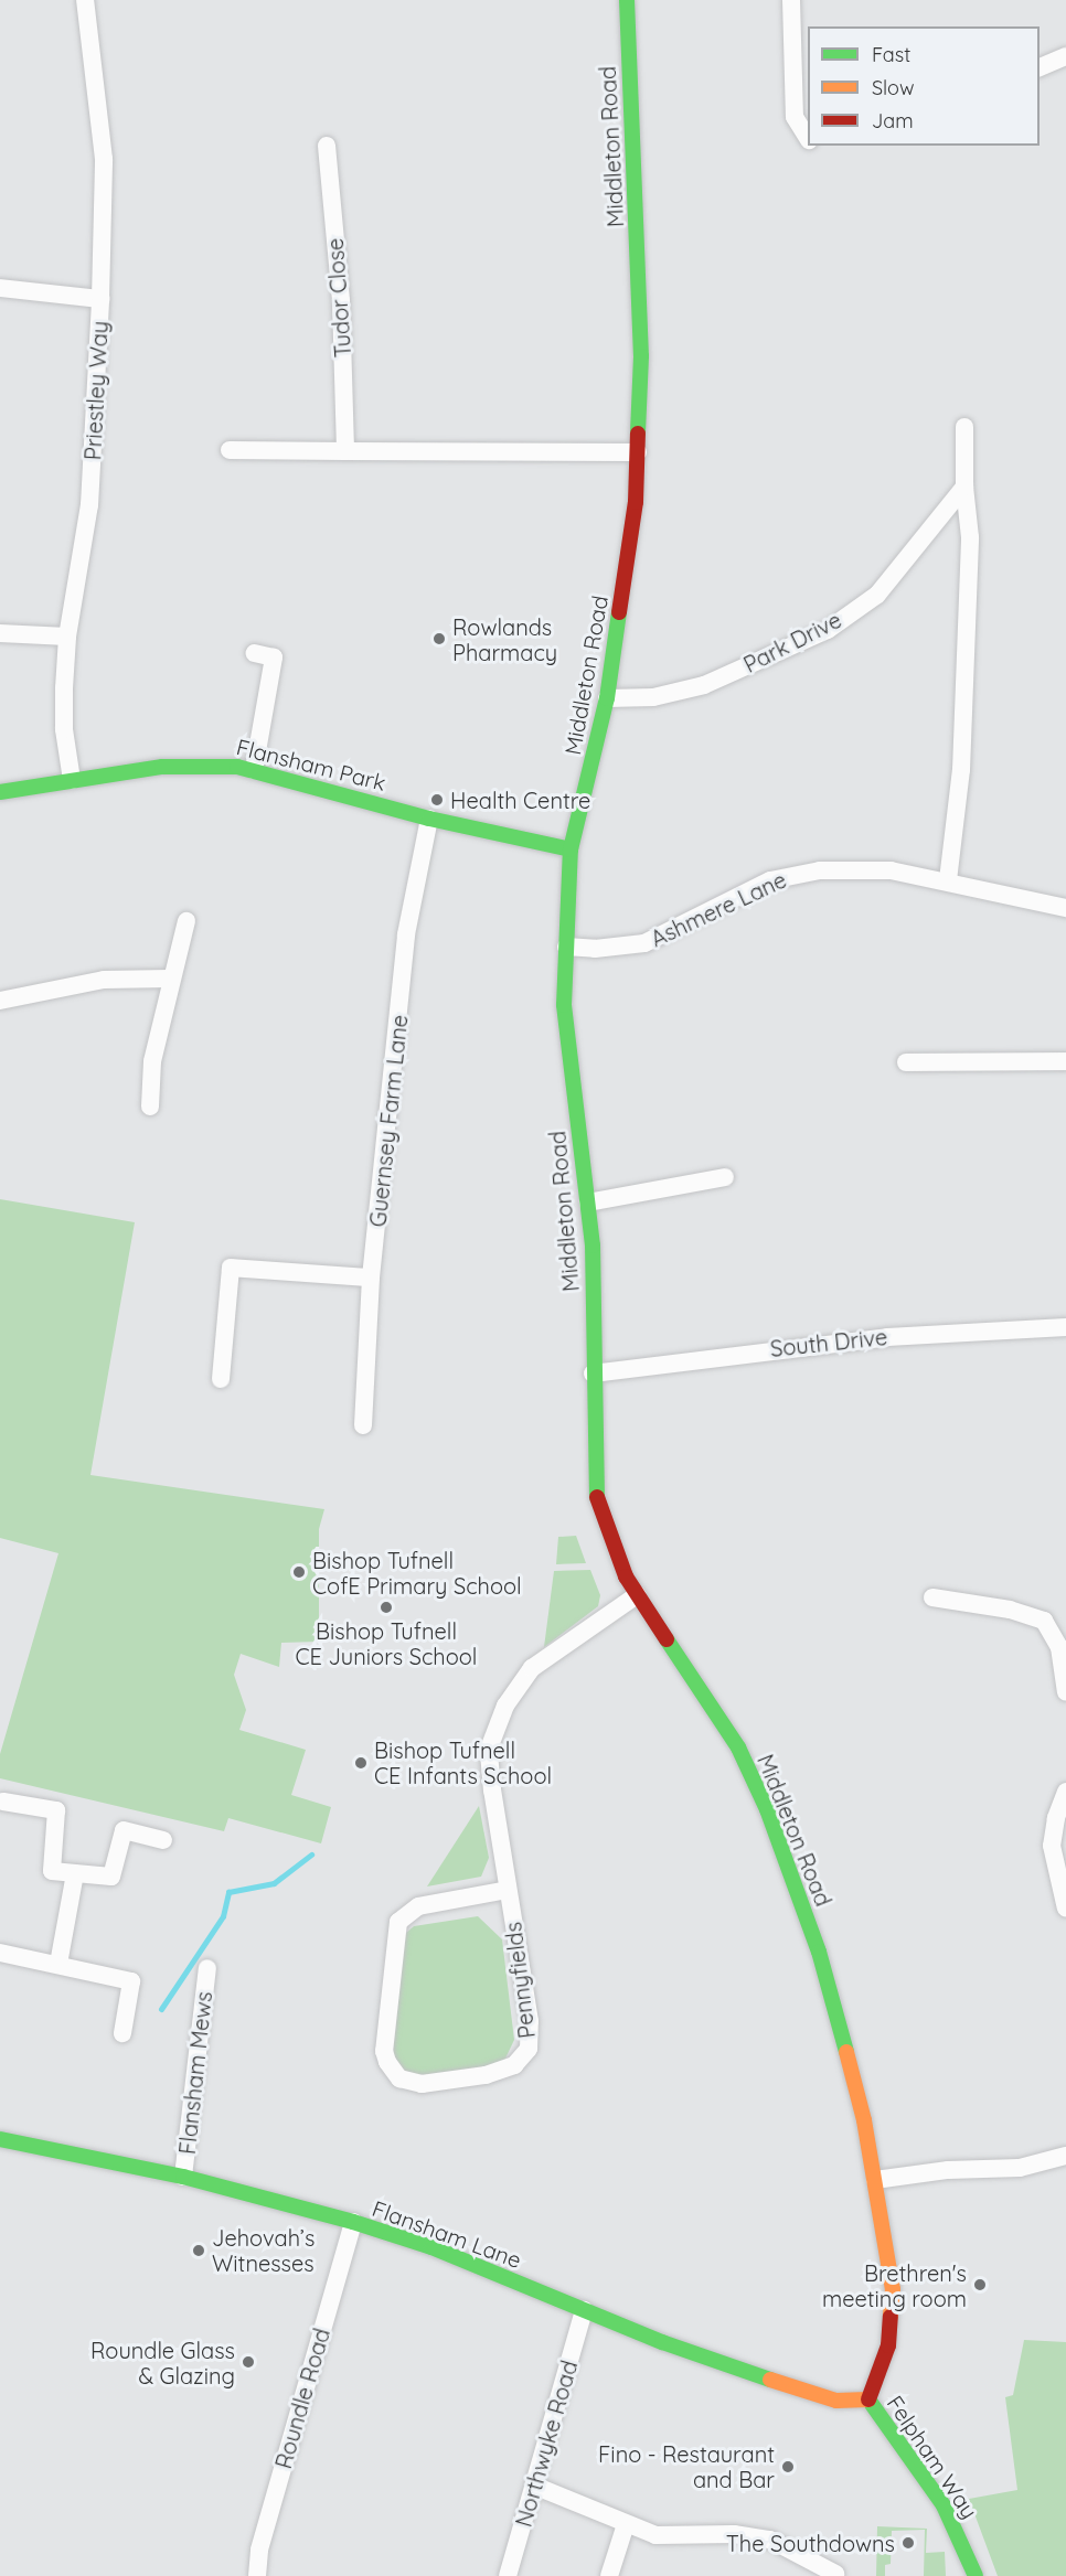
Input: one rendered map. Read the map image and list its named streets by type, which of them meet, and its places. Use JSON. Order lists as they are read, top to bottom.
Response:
{
  "streets": {
    "main road": [
      "Middleton Road",
      "Flansham Park",
      "Flansham Lane",
      "Felpham Way"
    ],
    "street": [
      "Tudor Close",
      "Priestley Way",
      "Park Drive",
      "Ashmere Lane",
      "Guernsey Farm Lane",
      "South Drive",
      "Pennyfields",
      "Flansham Mews",
      "Roundle Road",
      "Northwyke Road"
    ]
  },
  "crossings": [
    ["Middleton Road", "Park Drive"],
    ["Middleton Road", "Flansham Park"],
    ["Middleton Road", "Ashmere Lane"],
    ["Middleton Road", "South Drive"],
    ["Middleton Road", "Pennyfields"],
    ["Middleton Road", "Flansham Lane"],
    ["Middleton Road", "Felpham Way"],
    ["Priestley Way", "Flansham Park"],
    ["Flansham Park", "Guernsey Farm Lane"],
    ["Flansham Mews", "Flansham Lane"],
    ["Flansham Lane", "Roundle Road"],
    ["Flansham Lane", "Northwyke Road"],
    ["Flansham Lane", "Felpham Way"]
  ],
  "places": [
    "Rowlands Pharmacy",
    "Health Centre",
    "Bishop Tufnell CofE Primary School",
    "Bishop Tufnell CE Juniors School",
    "Bishop Tufnell CE Infants School",
    "Jehovah’s Witnesses",
    "Brethren's meeting room",
    "Roundle Glass & Glazing",
    "Fino - Restaurant and Bar",
    "The Southdowns"
  ],
  "legend": ["Fast", "Slow", "Jam"]
}
